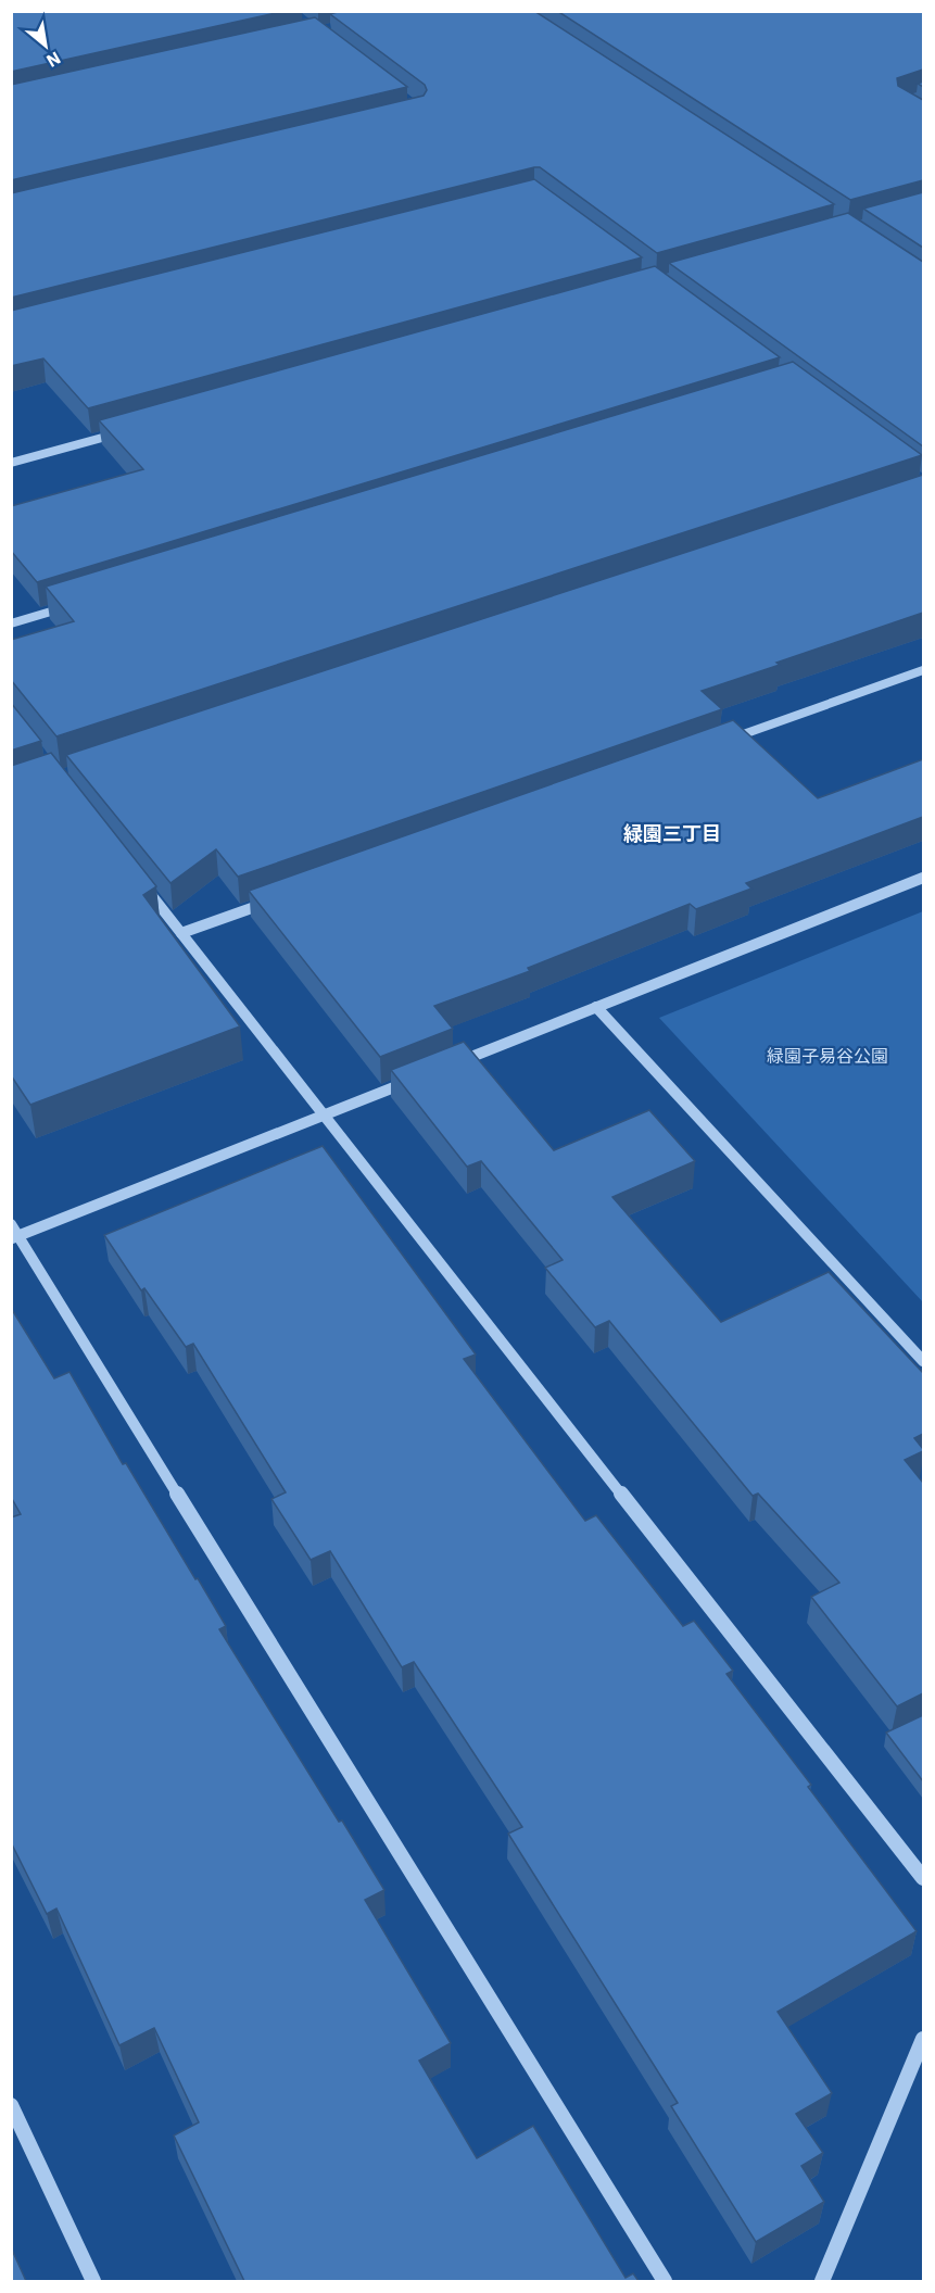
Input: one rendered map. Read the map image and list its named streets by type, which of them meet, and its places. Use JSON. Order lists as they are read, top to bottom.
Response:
{
  "districts": ["緑園三丁目"],
  "parks": ["緑園子易谷公園"],
  "north": "bottom right"
}
